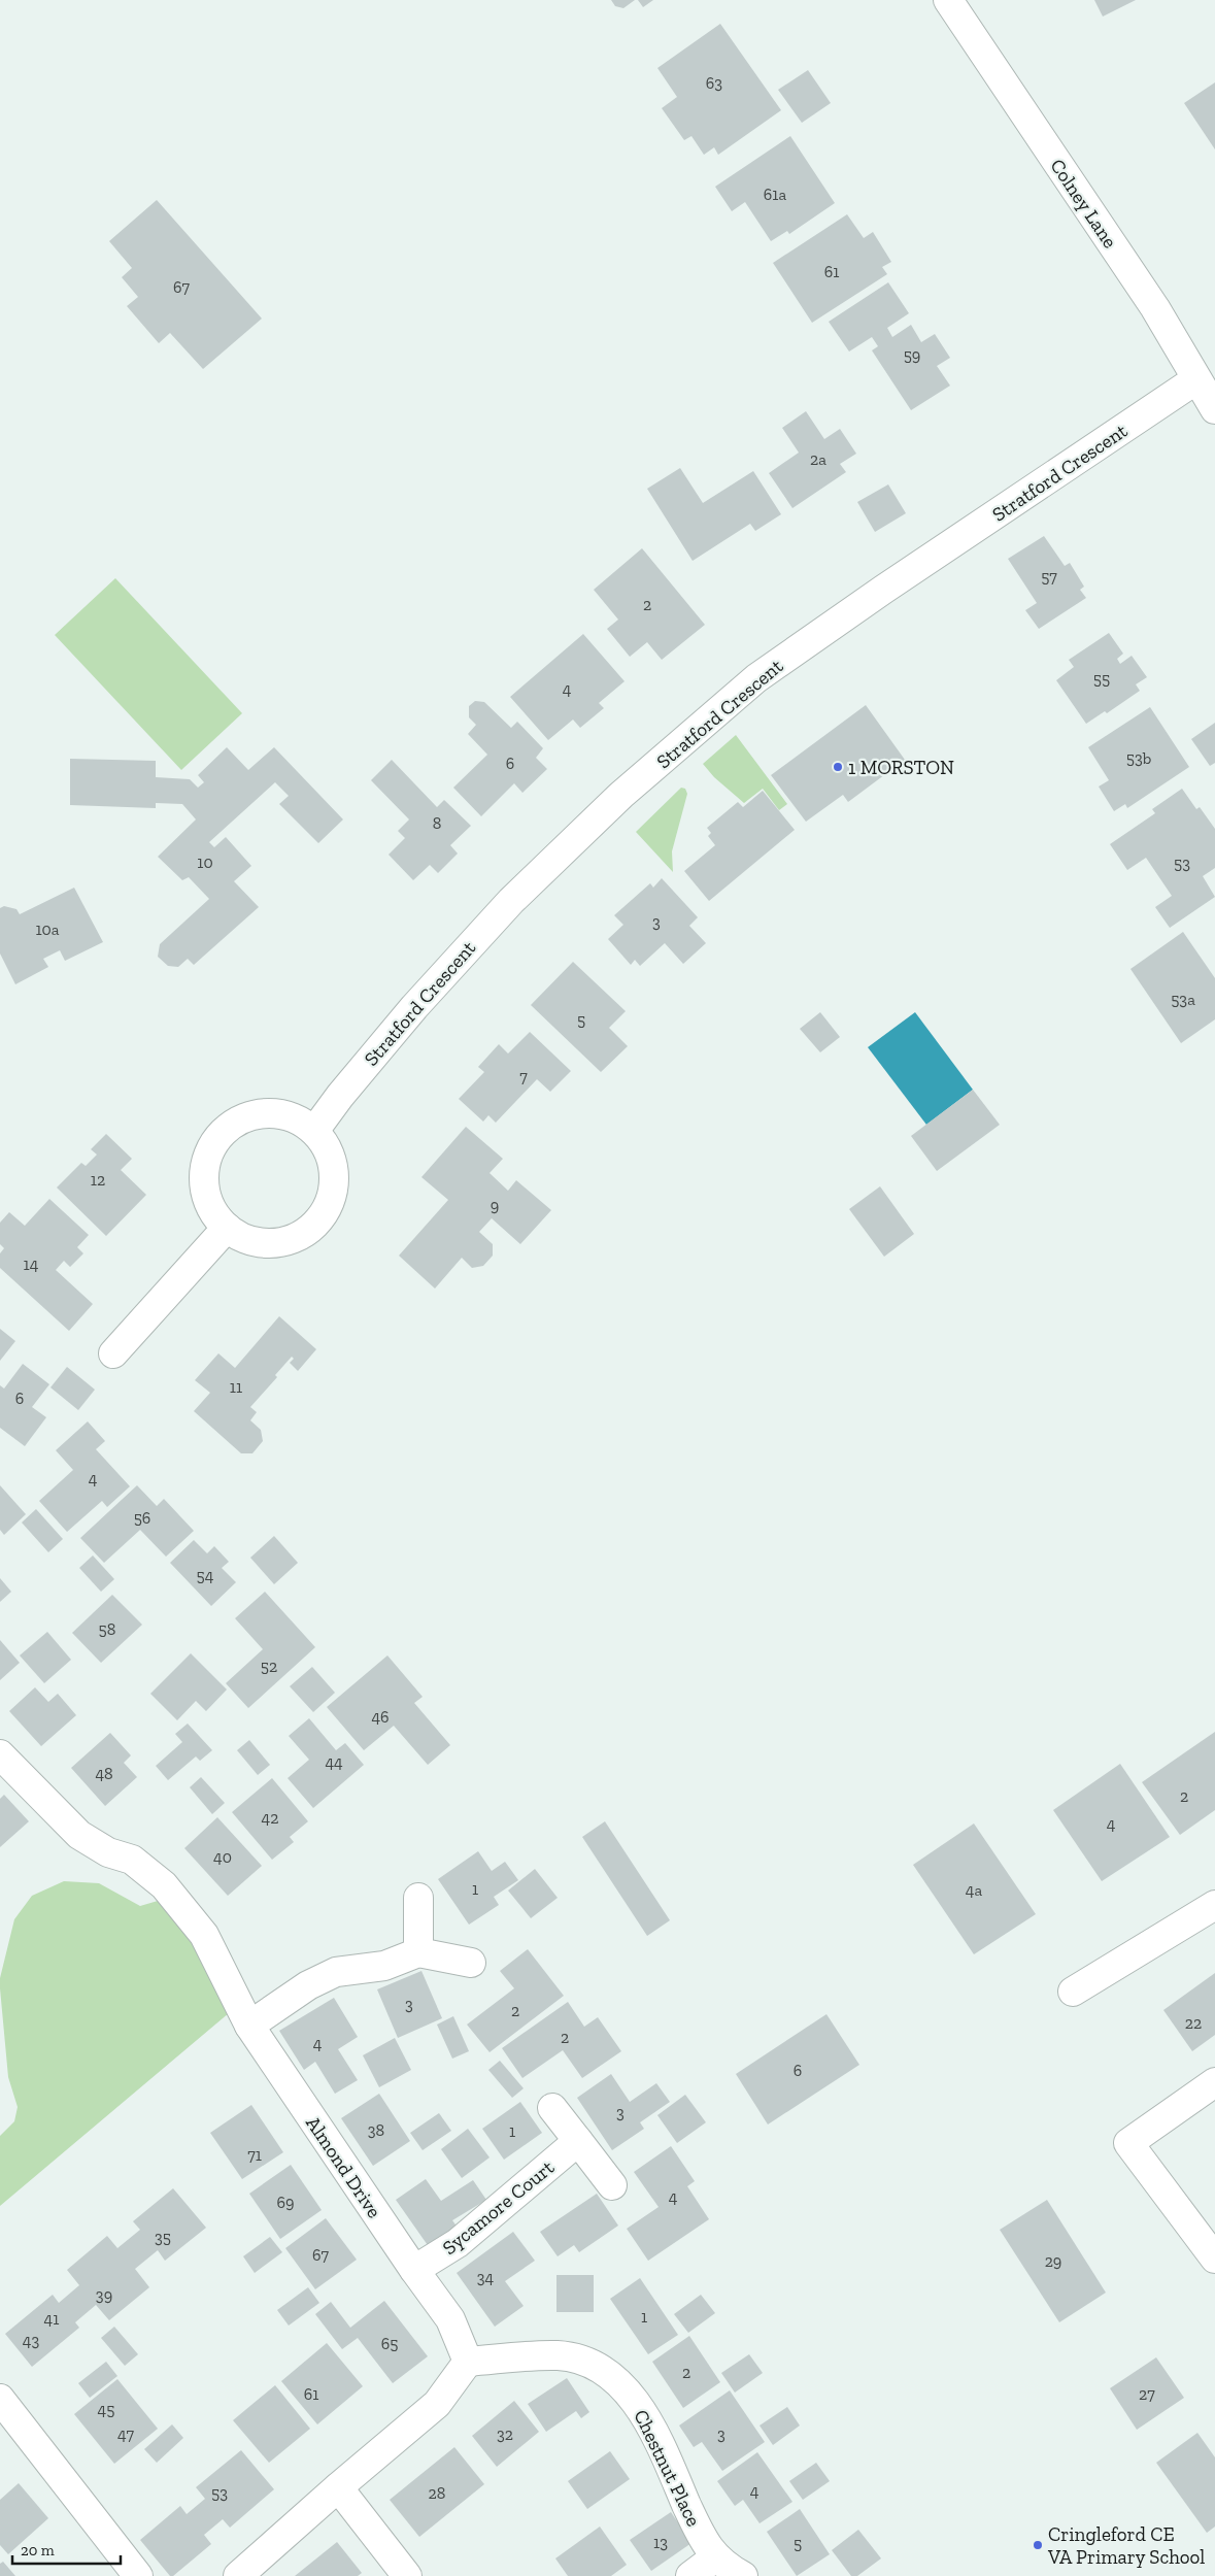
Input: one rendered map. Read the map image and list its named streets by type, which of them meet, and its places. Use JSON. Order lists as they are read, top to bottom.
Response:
{
  "streets": {
    "street": [
      "Colney Lane",
      "Stratford Crescent",
      "Almond Drive",
      "Sycamore Court",
      "Chestnut Place"
    ]
  },
  "crossings": [
    ["Colney Lane", "Stratford Crescent"],
    ["Almond Drive", "Sycamore Court"],
    ["Almond Drive", "Chestnut Place"]
  ],
  "places": ["1 MORSTON", "Cringleford CE VA Primary School"],
  "house_numbers": [
    "63",
    "61a",
    "61",
    "67",
    "59",
    "2a",
    "57",
    "2",
    "55",
    "4",
    "53b",
    "6",
    "8",
    "10",
    "53",
    "3",
    "10a",
    "53a",
    "5",
    "7",
    "12",
    "9",
    "14",
    "11",
    "6",
    "4",
    "56",
    "54",
    "58",
    "52",
    "46",
    "44",
    "48",
    "2",
    "42",
    "4",
    "40",
    "1",
    "4a",
    "3",
    "2",
    "22",
    "2",
    "4",
    "6",
    "3",
    "38",
    "1",
    "71",
    "4",
    "69",
    "35",
    "67",
    "29",
    "34",
    "39",
    "1",
    "41",
    "43",
    "65",
    "2",
    "61",
    "27",
    "45",
    "47",
    "32",
    "3",
    "4",
    "53",
    "28",
    "13",
    "5"
  ],
  "scale_bar": "20 m"
}
